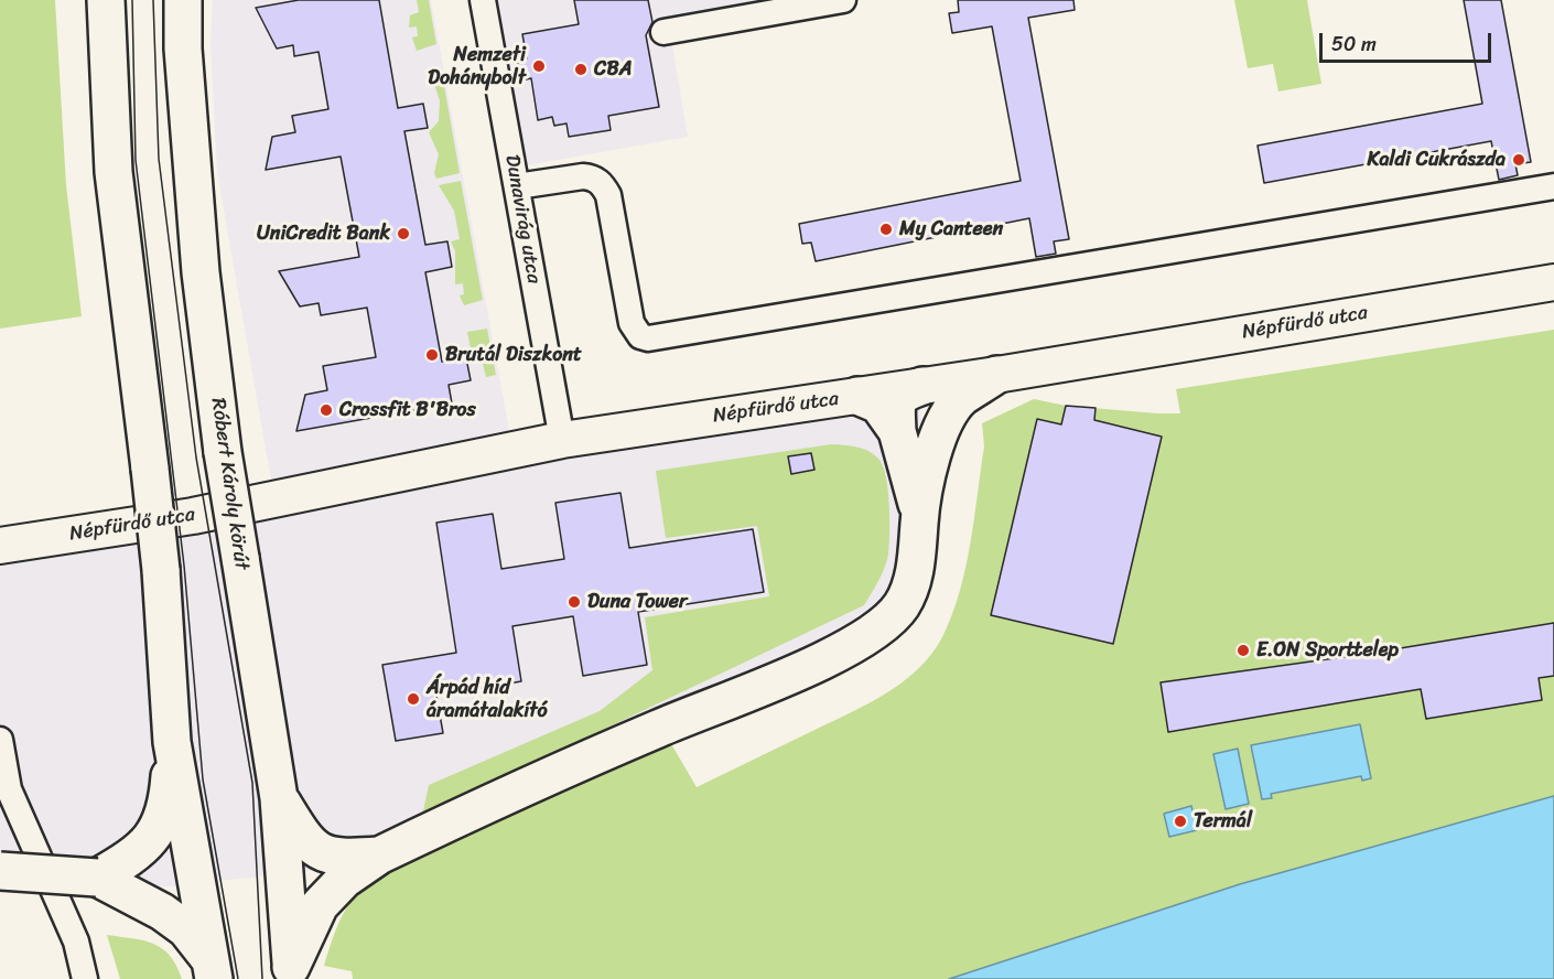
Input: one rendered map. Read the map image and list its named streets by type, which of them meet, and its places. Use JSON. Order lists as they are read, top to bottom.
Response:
{
  "streets": {
    "main road": ["Róbert Károly körút"],
    "street": ["Dunavirág utca", "Népfürdő utca"]
  },
  "crossings": [
    ["Dunavirág utca", "Népfürdő utca"]
  ],
  "places": [
    "Nemzeti Dohánybolt",
    "CBA",
    "Kaldi Cukrászda",
    "My Canteen",
    "UniCredit Bank",
    "Brutál Diszkont",
    "Crossfit B'Bros",
    "Duna Tower",
    "E.ON Sporttelep",
    "Árpád híd áramátalakító",
    "Termál"
  ],
  "scale_bar": "50 m"
}
